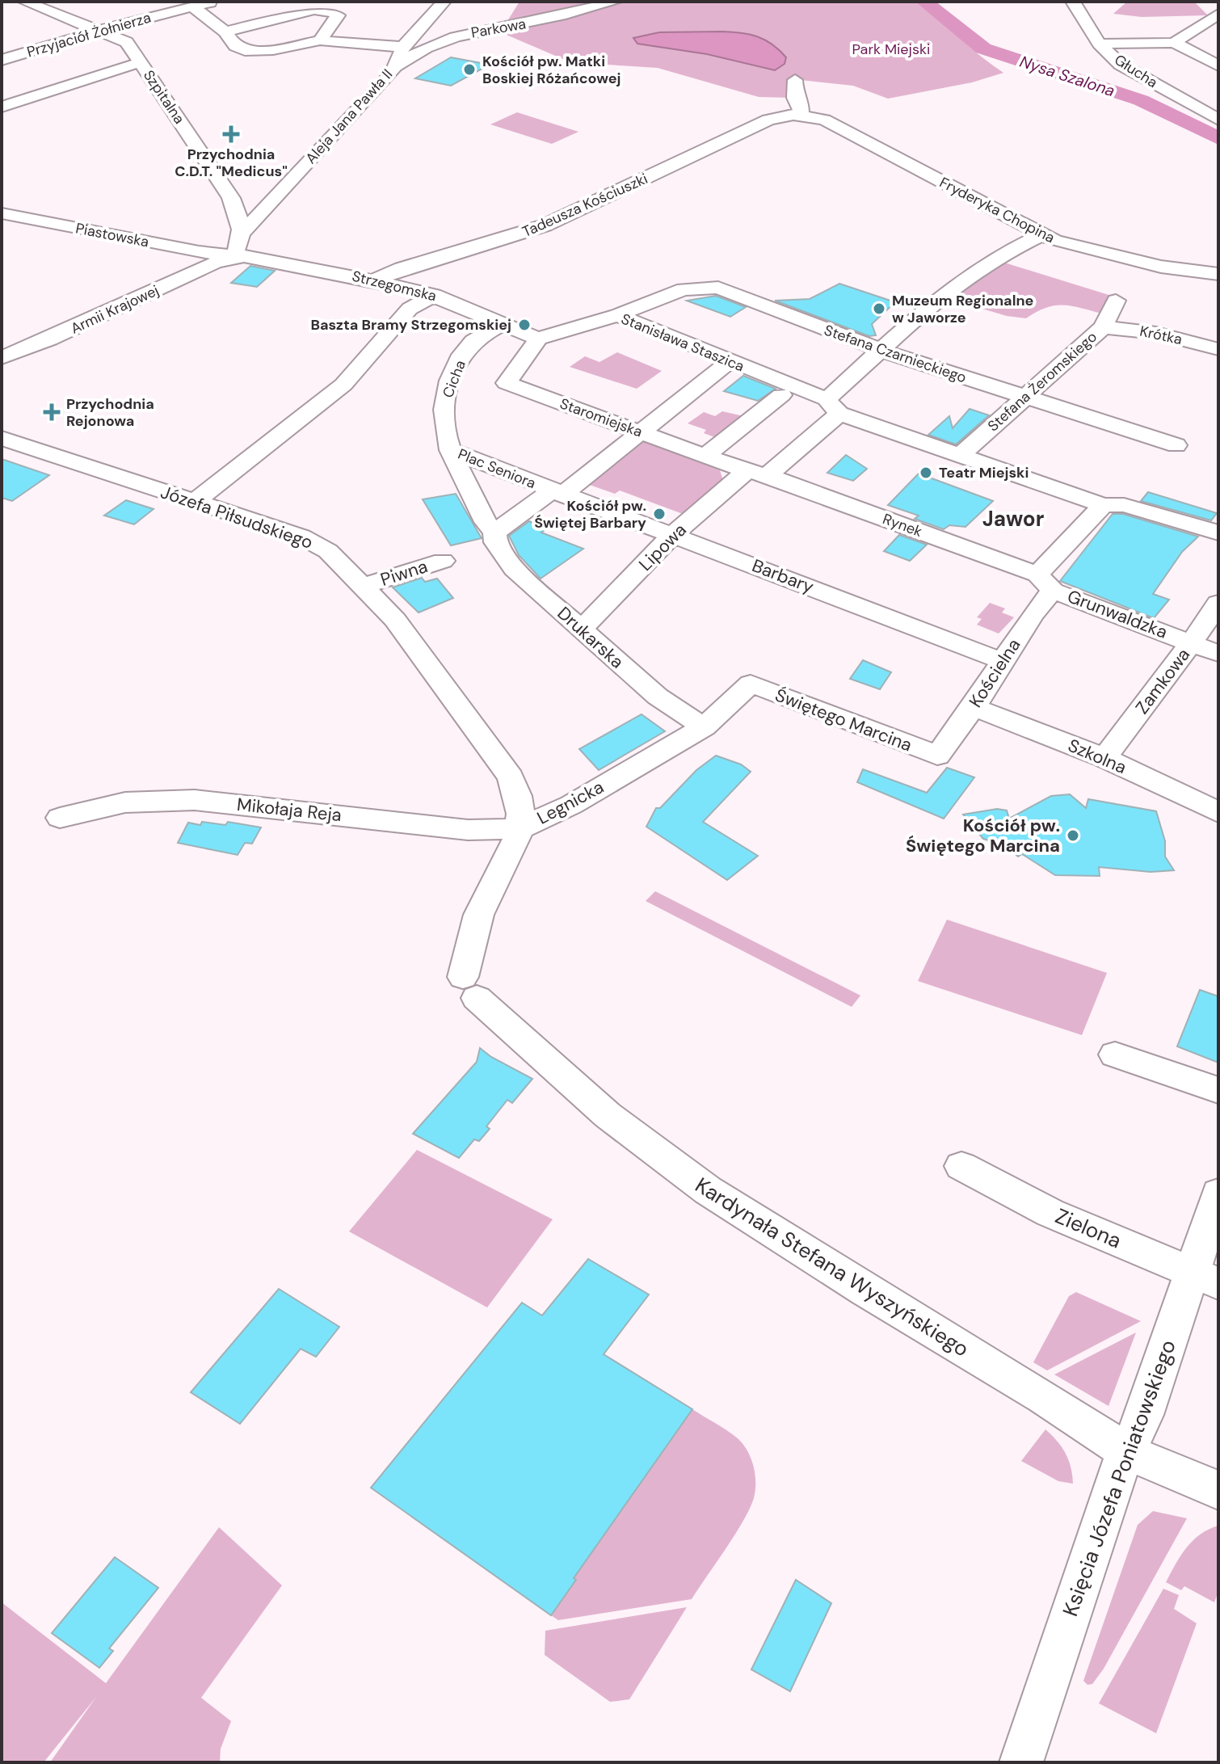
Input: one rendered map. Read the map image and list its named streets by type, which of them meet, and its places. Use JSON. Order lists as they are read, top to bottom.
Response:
{
  "streets": {
    "street": [
      "Parkowa",
      "Przyjaciół Żołnierza",
      "Głucha",
      "Szpitalna",
      "Aleja Jana Pawła II",
      "Tadeusza Kościuszki",
      "Fryderyka Chopina",
      "Piastowska",
      "Strzegomska",
      "Armii Krajowej",
      "Krótka",
      "Stanisława Staszica",
      "Stefana Czarnieckiego",
      "Cicha",
      "Stefana Żeromskiego",
      "Staromiejska",
      "Plac Seniora",
      "Józefa Piłsudskiego",
      "Rynek",
      "Lipowa",
      "Piwna",
      "Barbary",
      "Grunwaldzka",
      "Drukarska",
      "Kościelna",
      "Zamkowa",
      "Świętego Marcina",
      "Szkolna",
      "Legnicka",
      "Mikołaja Reja",
      "Zielona",
      "Kardynała Stefana Wyszyńskiego",
      "Księcia Józefa Poniatowskiego"
    ]
  },
  "crossings": [
    ["Parkowa", "Aleja Jana Pawła II"],
    ["Przyjaciół Żołnierza", "Szpitalna"],
    ["Szpitalna", "Aleja Jana Pawła II"],
    ["Szpitalna", "Strzegomska"],
    ["Szpitalna", "Armii Krajowej"],
    ["Aleja Jana Pawła II", "Strzegomska"],
    ["Aleja Jana Pawła II", "Armii Krajowej"],
    ["Tadeusza Kościuszki", "Fryderyka Chopina"],
    ["Tadeusza Kościuszki", "Strzegomska"],
    ["Piastowska", "Armii Krajowej"],
    ["Strzegomska", "Armii Krajowej"],
    ["Strzegomska", "Stanisława Staszica"],
    ["Strzegomska", "Cicha"],
    ["Strzegomska", "Staromiejska"],
    ["Krótka", "Stefana Żeromskiego"],
    ["Stanisława Staszica", "Stefana Czarnieckiego"],
    ["Stanisława Staszica", "Staromiejska"],
    ["Stefana Czarnieckiego", "Stefana Żeromskiego"],
    ["Cicha", "Plac Seniora"],
    ["Staromiejska", "Rynek"],
    ["Staromiejska", "Lipowa"],
    ["Plac Seniora", "Barbary"],
    ["Plac Seniora", "Drukarska"],
    ["Józefa Piłsudskiego", "Piwna"],
    ["Józefa Piłsudskiego", "Legnicka"],
    ["Józefa Piłsudskiego", "Mikołaja Reja"],
    ["Rynek", "Lipowa"],
    ["Rynek", "Grunwaldzka"],
    ["Rynek", "Kościelna"],
    ["Lipowa", "Barbary"],
    ["Lipowa", "Drukarska"],
    ["Barbary", "Kościelna"],
    ["Grunwaldzka", "Kościelna"],
    ["Grunwaldzka", "Zamkowa"],
    ["Drukarska", "Legnicka"],
    ["Kościelna", "Świętego Marcina"],
    ["Kościelna", "Szkolna"],
    ["Zamkowa", "Szkolna"],
    ["Świętego Marcina", "Legnicka"],
    ["Legnicka", "Mikołaja Reja"],
    ["Legnicka", "Kardynała Stefana Wyszyńskiego"],
    ["Zielona", "Księcia Józefa Poniatowskiego"],
    ["Kardynała Stefana Wyszyńskiego", "Księcia Józefa Poniatowskiego"]
  ],
  "districts": ["Jawor"],
  "water": ["Nysa Szalona"],
  "parks": ["Park Miejski"],
  "places": {
    "other": [
      "Kościół pw. Matki Boskiej Różańcowej",
      "Muzeum Regionalne w Jaworze",
      "Baszta Bramy Strzegomskiej",
      "Teatr Miejski",
      "Kościół pw. Świętej Barbary",
      "Kościół pw. Świętego Marcina"
    ],
    "health": ["Przychodnia C.D.T. \"Medicus\"", "Przychodnia Rejonowa"]
  }
}
